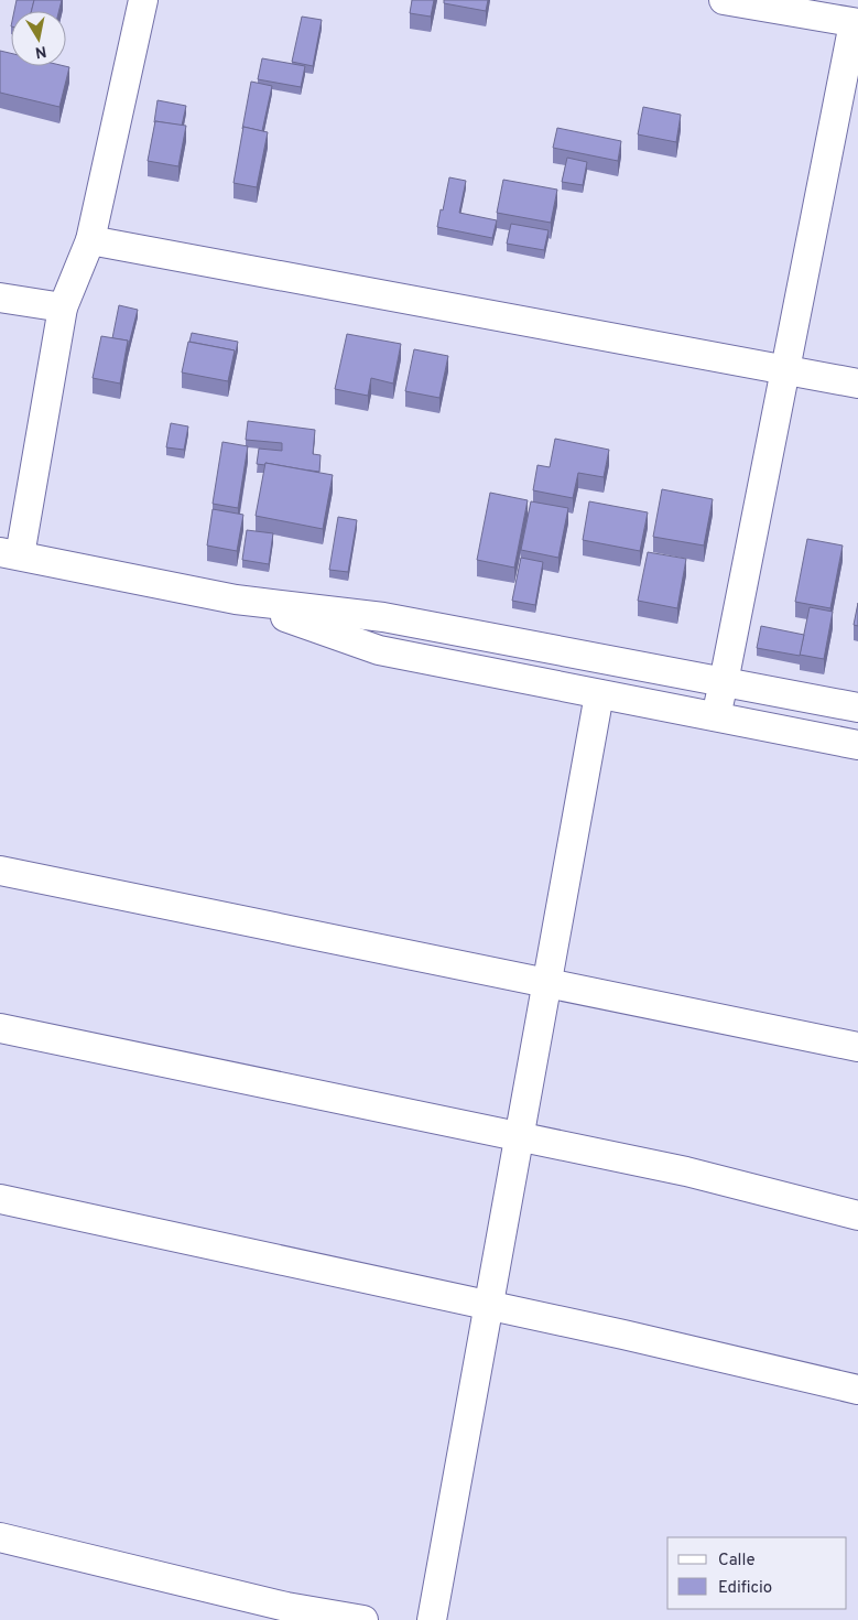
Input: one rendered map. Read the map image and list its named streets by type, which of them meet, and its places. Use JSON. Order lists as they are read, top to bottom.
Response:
{
  "legend": ["Calle", "Edificio"],
  "north": "bottom"
}
